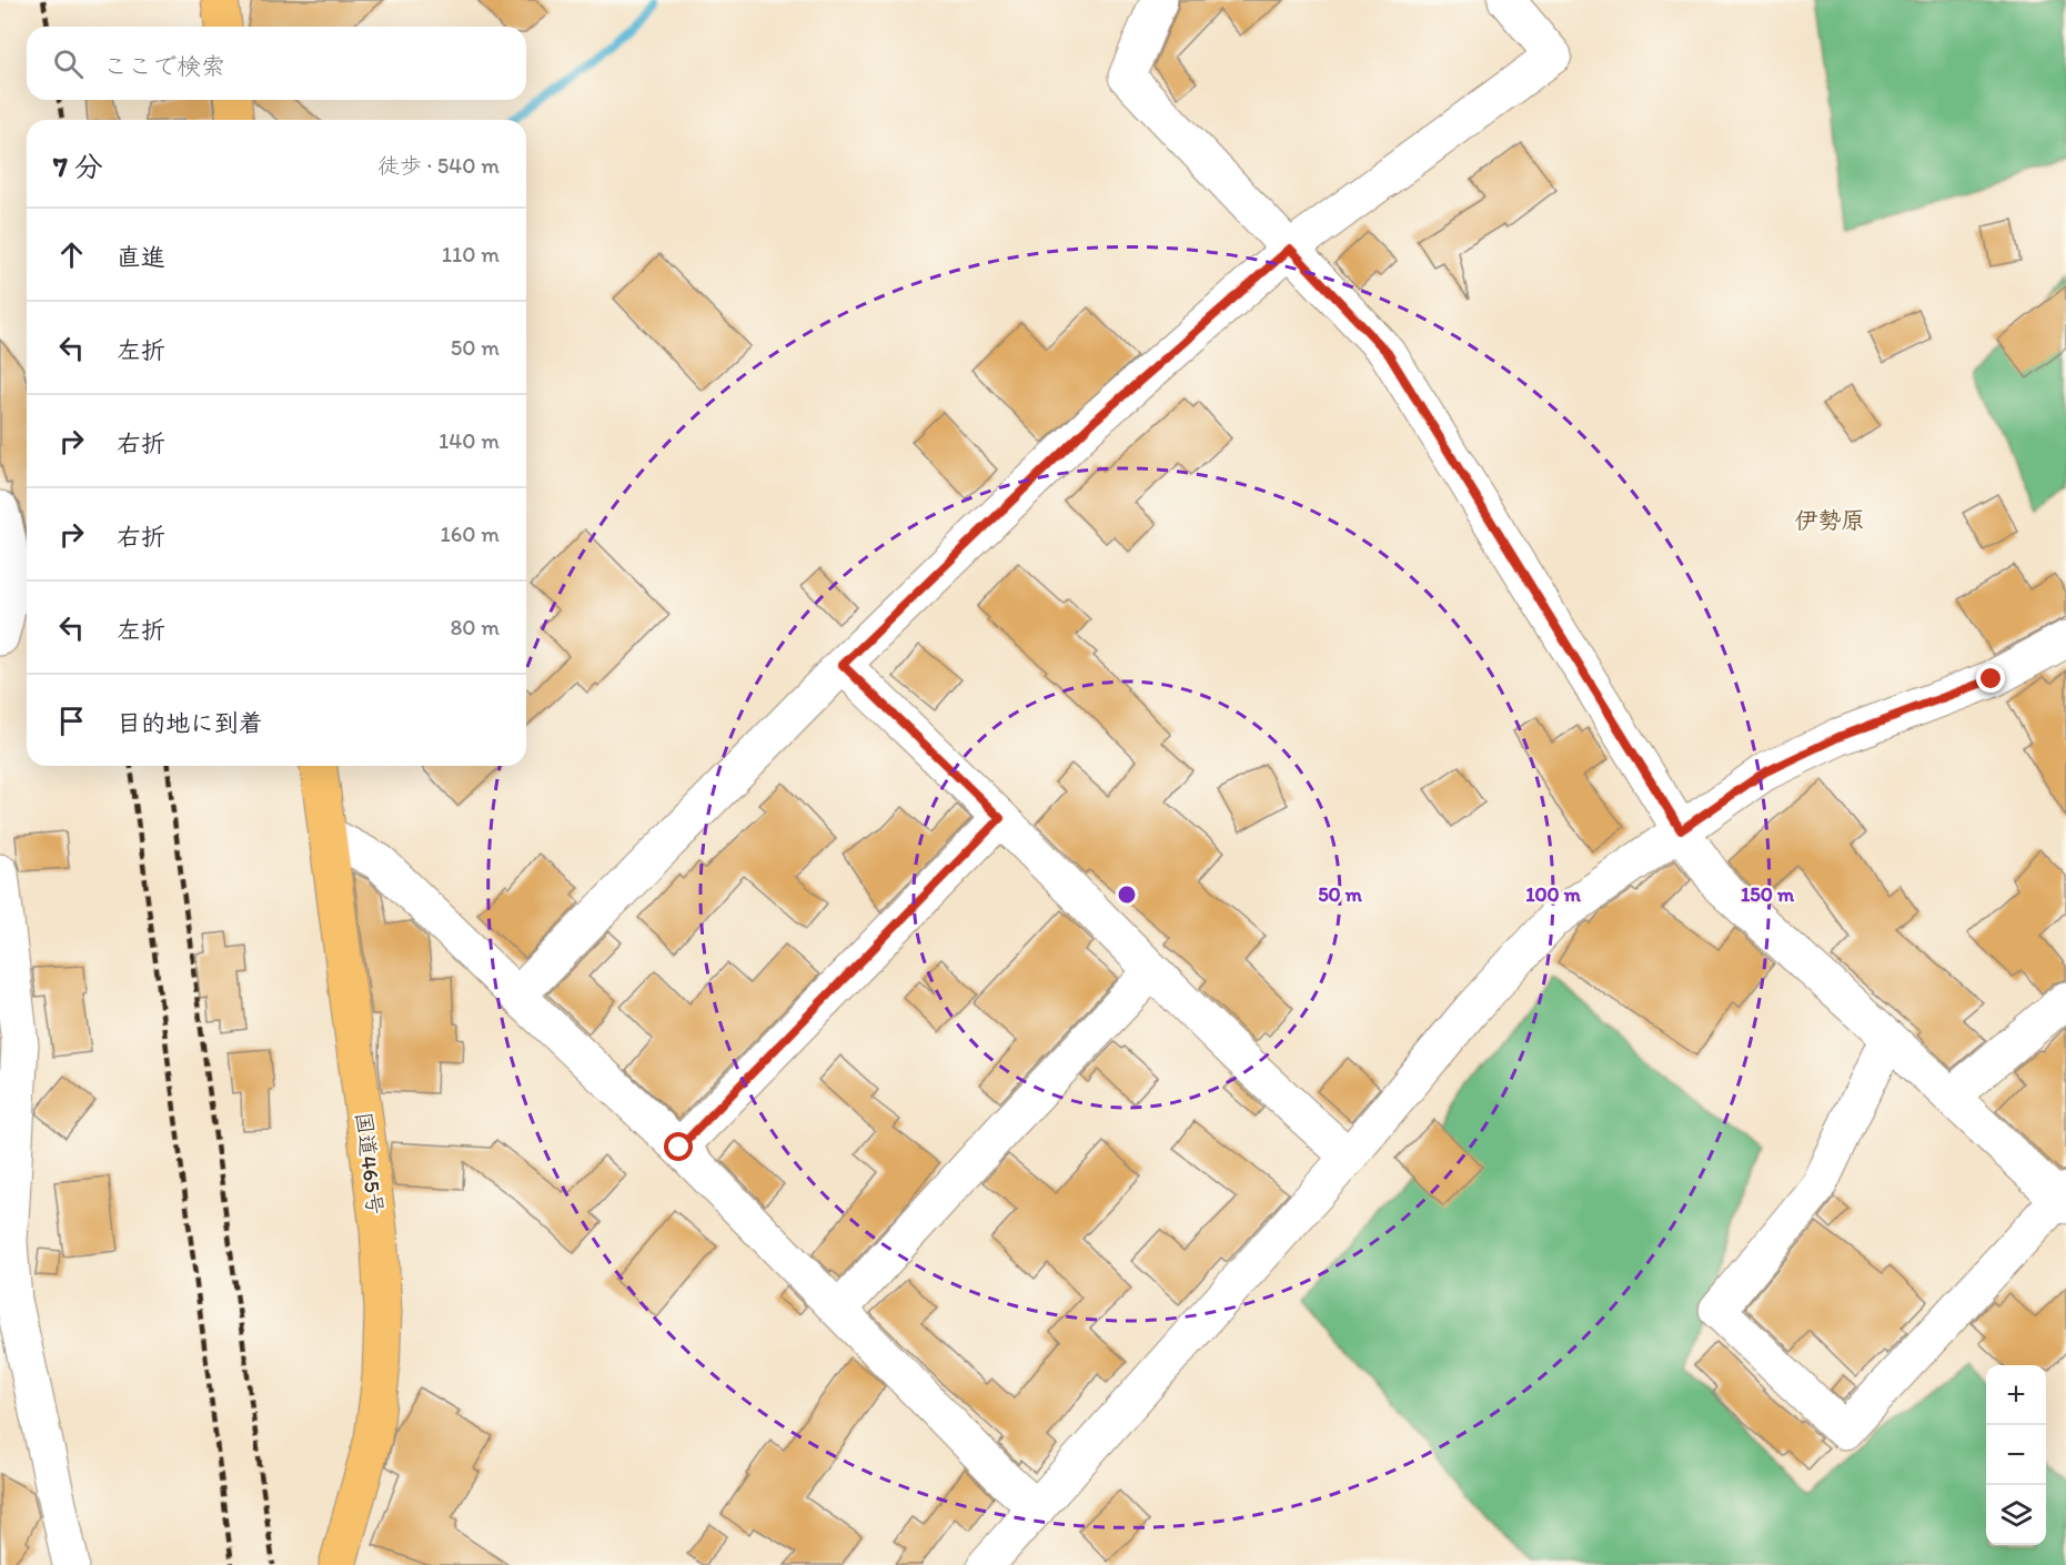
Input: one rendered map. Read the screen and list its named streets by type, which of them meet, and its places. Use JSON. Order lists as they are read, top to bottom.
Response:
{
  "streets": {
    "highway": ["国道465号"]
  },
  "districts": ["伊勢原"],
  "page": {
    "search": "ここで検索",
    "heading": ["7 分", "徒歩 · 540 m"],
    "list": [
      ["直進", "110 m"],
      ["左折", "50 m"],
      ["右折", "140 m"],
      ["右折", "160 m"],
      ["左折", "80 m"],
      "目的地に到着"
    ],
    "map_buttons": ["+", "−"]
  },
  "rings": ["50 m", "100 m", "150 m"]
}
